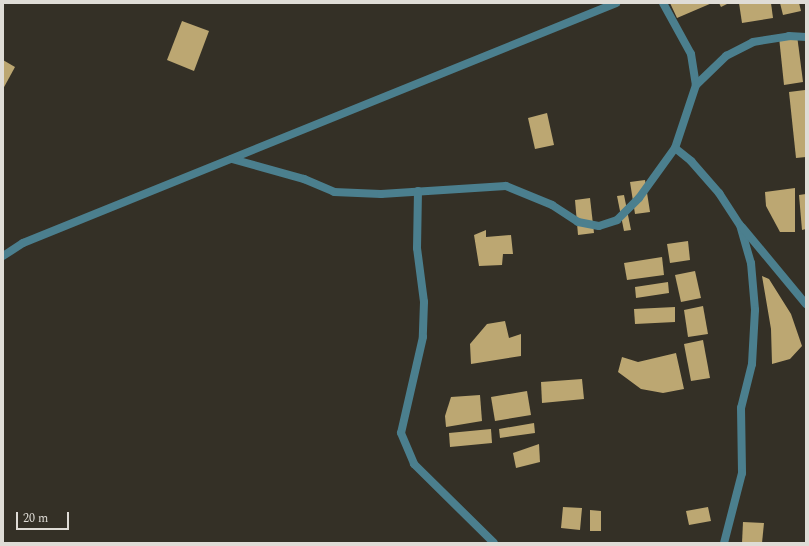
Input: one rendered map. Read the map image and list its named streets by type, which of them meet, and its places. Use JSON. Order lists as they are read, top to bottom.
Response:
{
  "scale_bar": "20 m"
}
